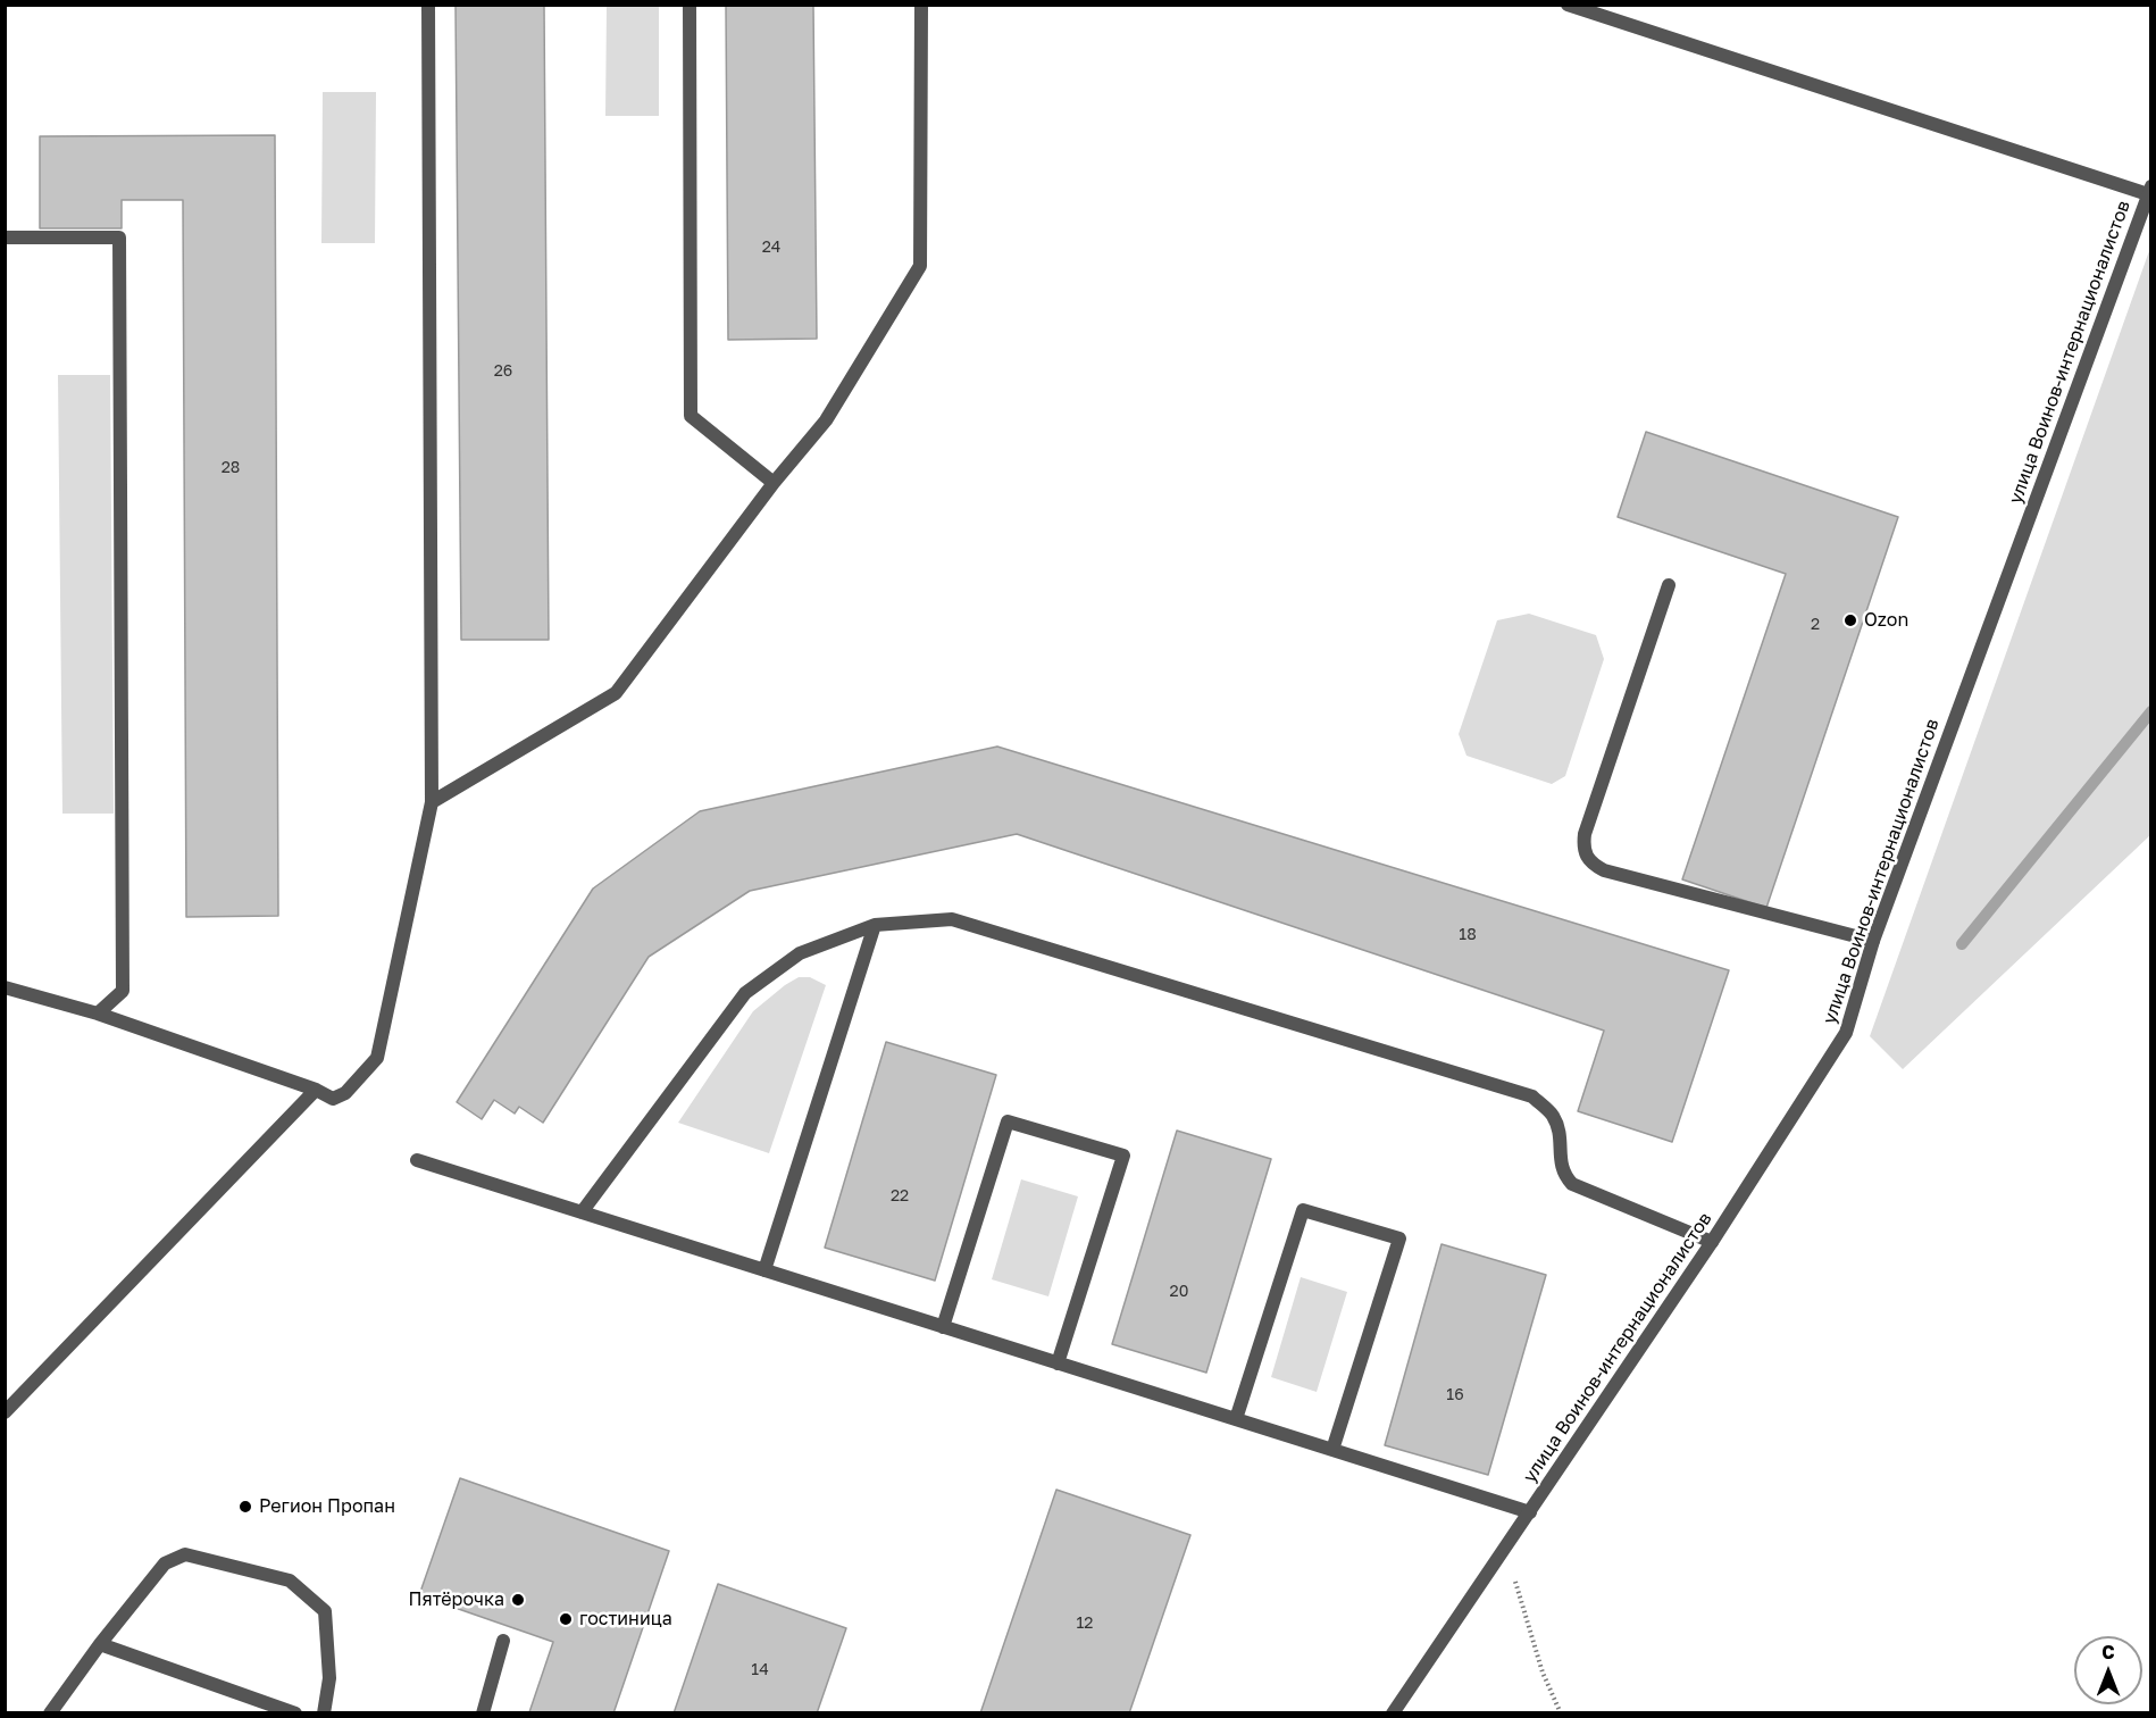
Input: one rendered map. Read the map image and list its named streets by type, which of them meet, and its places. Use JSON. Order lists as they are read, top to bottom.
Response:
{
  "streets": {
    "street": ["улица Воинов-интернационалистов"]
  },
  "places": [
    "Ozon",
    "Регион Пропан",
    "Пятёрочка",
    "гостиница"
  ],
  "house_numbers": [
    "24",
    "26",
    "28",
    "2",
    "18",
    "22",
    "20",
    "16",
    "12",
    "14"
  ],
  "north": "top"
}
